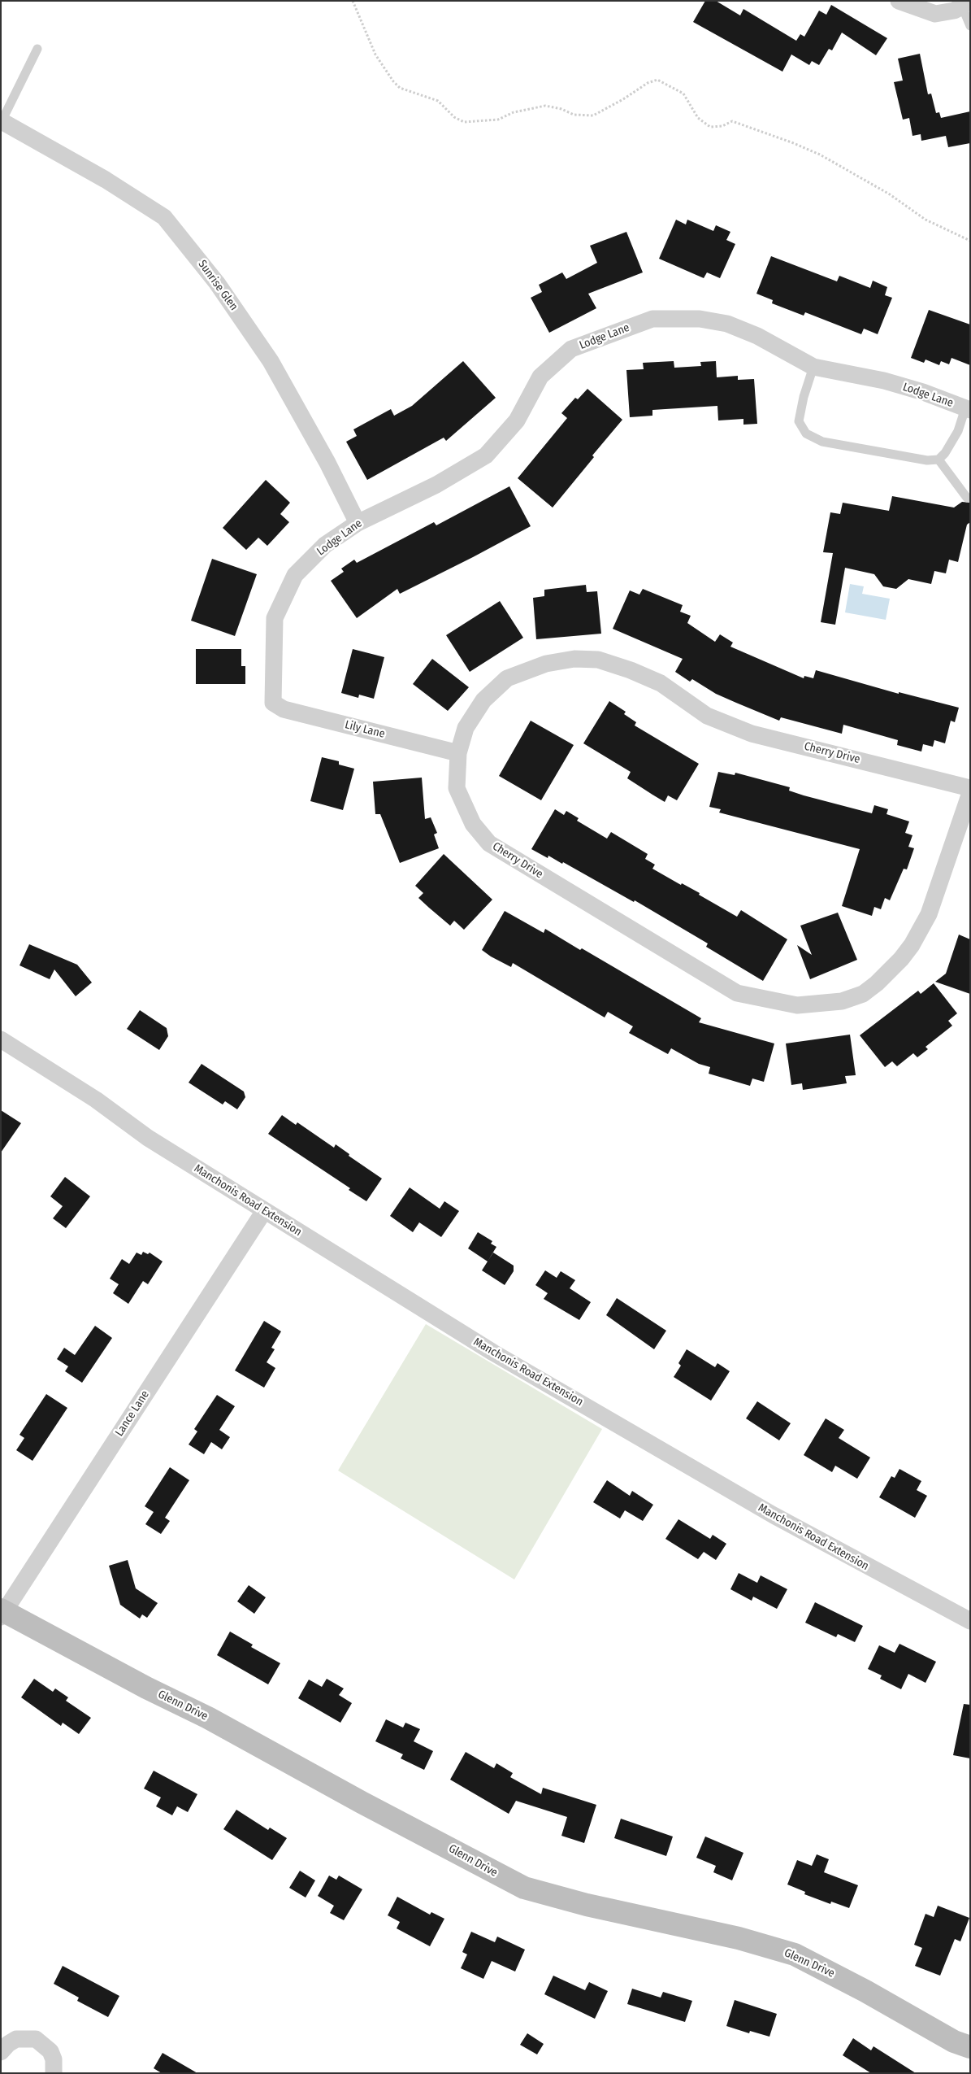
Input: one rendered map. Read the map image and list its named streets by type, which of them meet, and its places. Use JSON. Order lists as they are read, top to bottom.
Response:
{
  "streets": {
    "street": [
      "Sunrise Glen",
      "Lodge Lane",
      "Lily Lane",
      "Cherry Drive",
      "Manchonis Road Extension",
      "Lance Lane",
      "Glenn Drive"
    ]
  },
  "crossings": [
    ["Sunrise Glen", "Lodge Lane"],
    ["Lodge Lane", "Lily Lane"],
    ["Lily Lane", "Cherry Drive"],
    ["Manchonis Road Extension", "Lance Lane"],
    ["Lance Lane", "Glenn Drive"]
  ]
}
